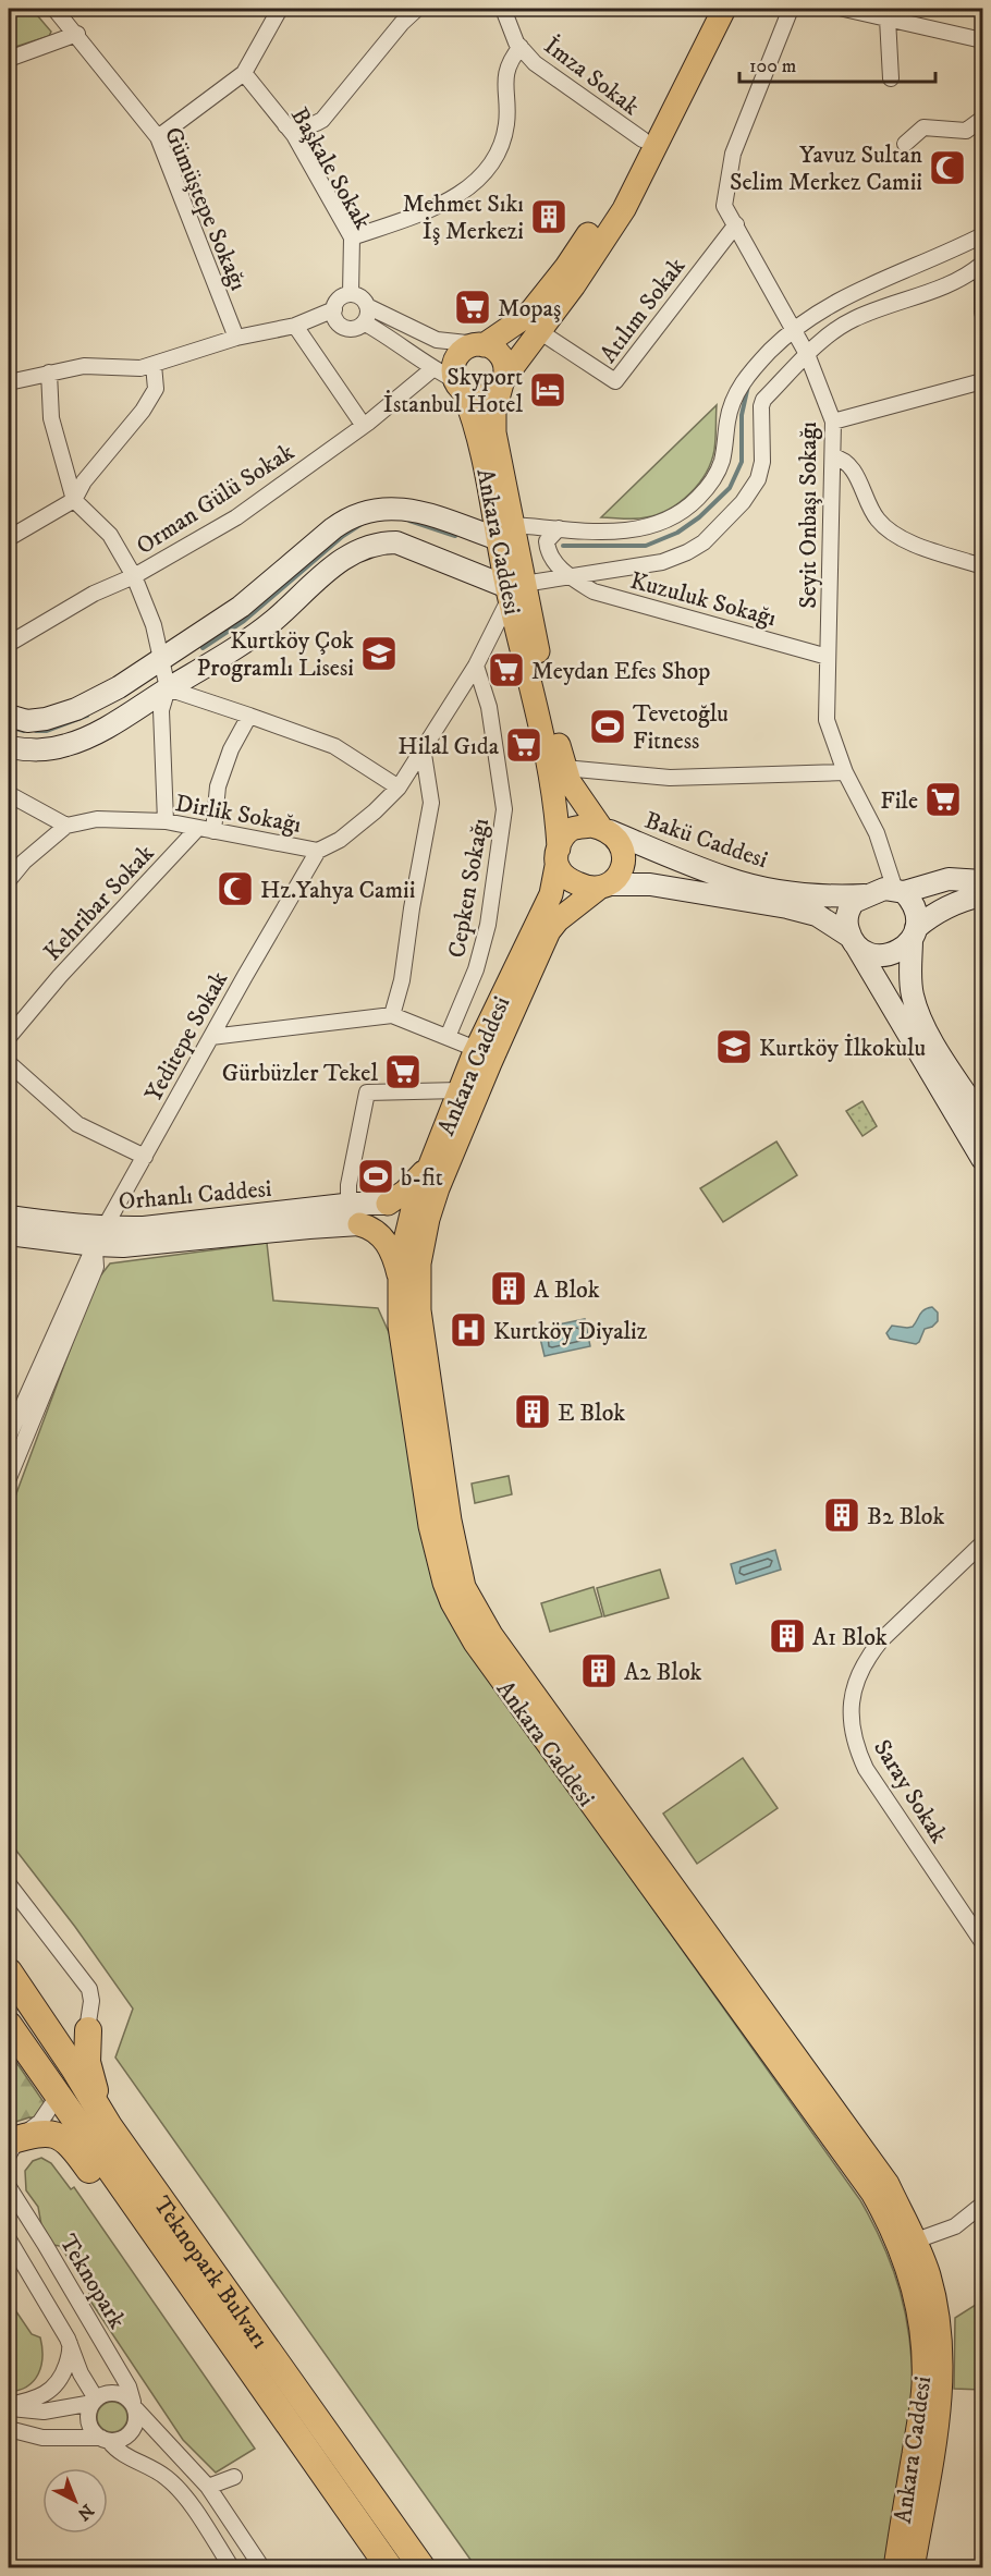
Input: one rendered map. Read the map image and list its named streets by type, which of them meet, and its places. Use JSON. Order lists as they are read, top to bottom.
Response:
{
  "streets": {
    "highway": ["Teknopark Bulvarı"],
    "main road": ["Ankara Caddesi"],
    "street": [
      "İmza Sokak",
      "Başkale Sokak",
      "Gümüştepe Sokağı",
      "Atılım Sokak",
      "Orman Gülü Sokak",
      "Seyit Onbaşı Sokağı",
      "Kuzuluk Sokağı",
      "Dirlik Sokağı",
      "Bakü Caddesi",
      "Cepken Sokağı",
      "Kehribar Sokak",
      "Yeditepe Sokak",
      "Orhanlı Caddesi",
      "Saray Sokak",
      "Teknopark"
    ]
  },
  "crossings": [
    ["Atılım Sokak", "Seyit Onbaşı Sokağı"],
    ["Atılım Sokak", "Ankara Caddesi"],
    ["Seyit Onbaşı Sokağı", "Kuzuluk Sokağı"],
    ["Seyit Onbaşı Sokağı", "Bakü Caddesi"],
    ["Ankara Caddesi", "Dirlik Sokağı"],
    ["Ankara Caddesi", "Bakü Caddesi"],
    ["Dirlik Sokağı", "Cepken Sokağı"],
    ["Dirlik Sokağı", "Kehribar Sokak"],
    ["Dirlik Sokağı", "Yeditepe Sokak"],
    ["Yeditepe Sokak", "Orhanlı Caddesi"]
  ],
  "places": {
    "mosque": ["Yavuz Sultan Selim Merkez Camii", "Hz.Yahya Camii"],
    "building": [
      "Mehmet Sıkı İş Merkezi",
      "A Blok",
      "E Blok",
      "B2 Blok",
      "A1 Blok",
      "A2 Blok"
    ],
    "supermarket": [
      "Mopaş",
      "Meydan Efes Shop",
      "Hilal Gıda",
      "File",
      "Gürbüzler Tekel"
    ],
    "hotel": ["Skyport İstanbul Hotel"],
    "school or university": ["Kurtköy Çok Programlı Lisesi", "Kurtköy İlkokulu"],
    "sports": ["Tevetoğlu Fitness", "b-fit"],
    "hospital": ["Kurtköy Diyaliz"]
  },
  "scale_bar": "100 m",
  "north": "bottom right"
}
